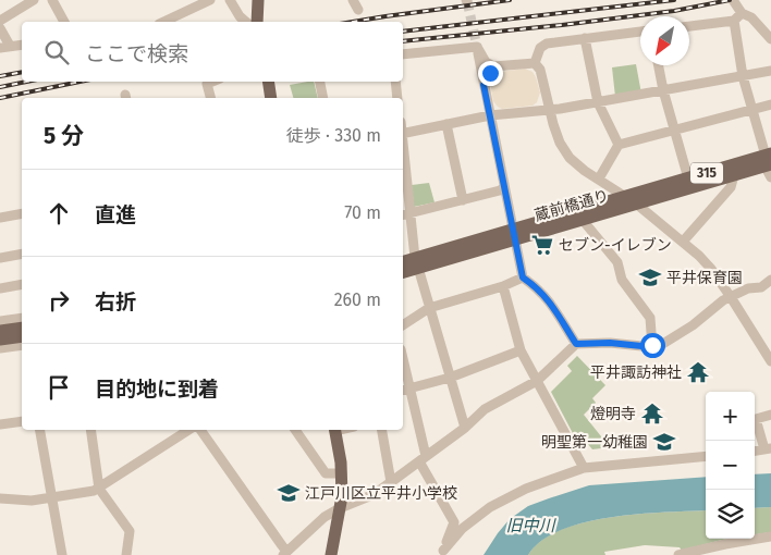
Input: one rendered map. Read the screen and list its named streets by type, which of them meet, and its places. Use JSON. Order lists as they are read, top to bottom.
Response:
{
  "streets": {
    "main road": ["315", "蔵前橋通り"]
  },
  "crossings": [
    ["315", "蔵前橋通り"]
  ],
  "water": ["旧中川"],
  "places": {
    "supermarket": ["セブン-イレブン"],
    "school or university": ["平井保育園", "明聖第一幼稚園", "江戸川区立平井小学校"],
    "temple": ["平井諏訪神社", "燈明寺"]
  },
  "north": "bottom left",
  "page": {
    "search": "ここで検索",
    "heading": ["5 分", "徒歩 · 330 m"],
    "list": [
      ["直進", "70 m"],
      ["右折", "260 m"],
      "目的地に到着"
    ],
    "map_buttons": ["+", "−"]
  }
}
